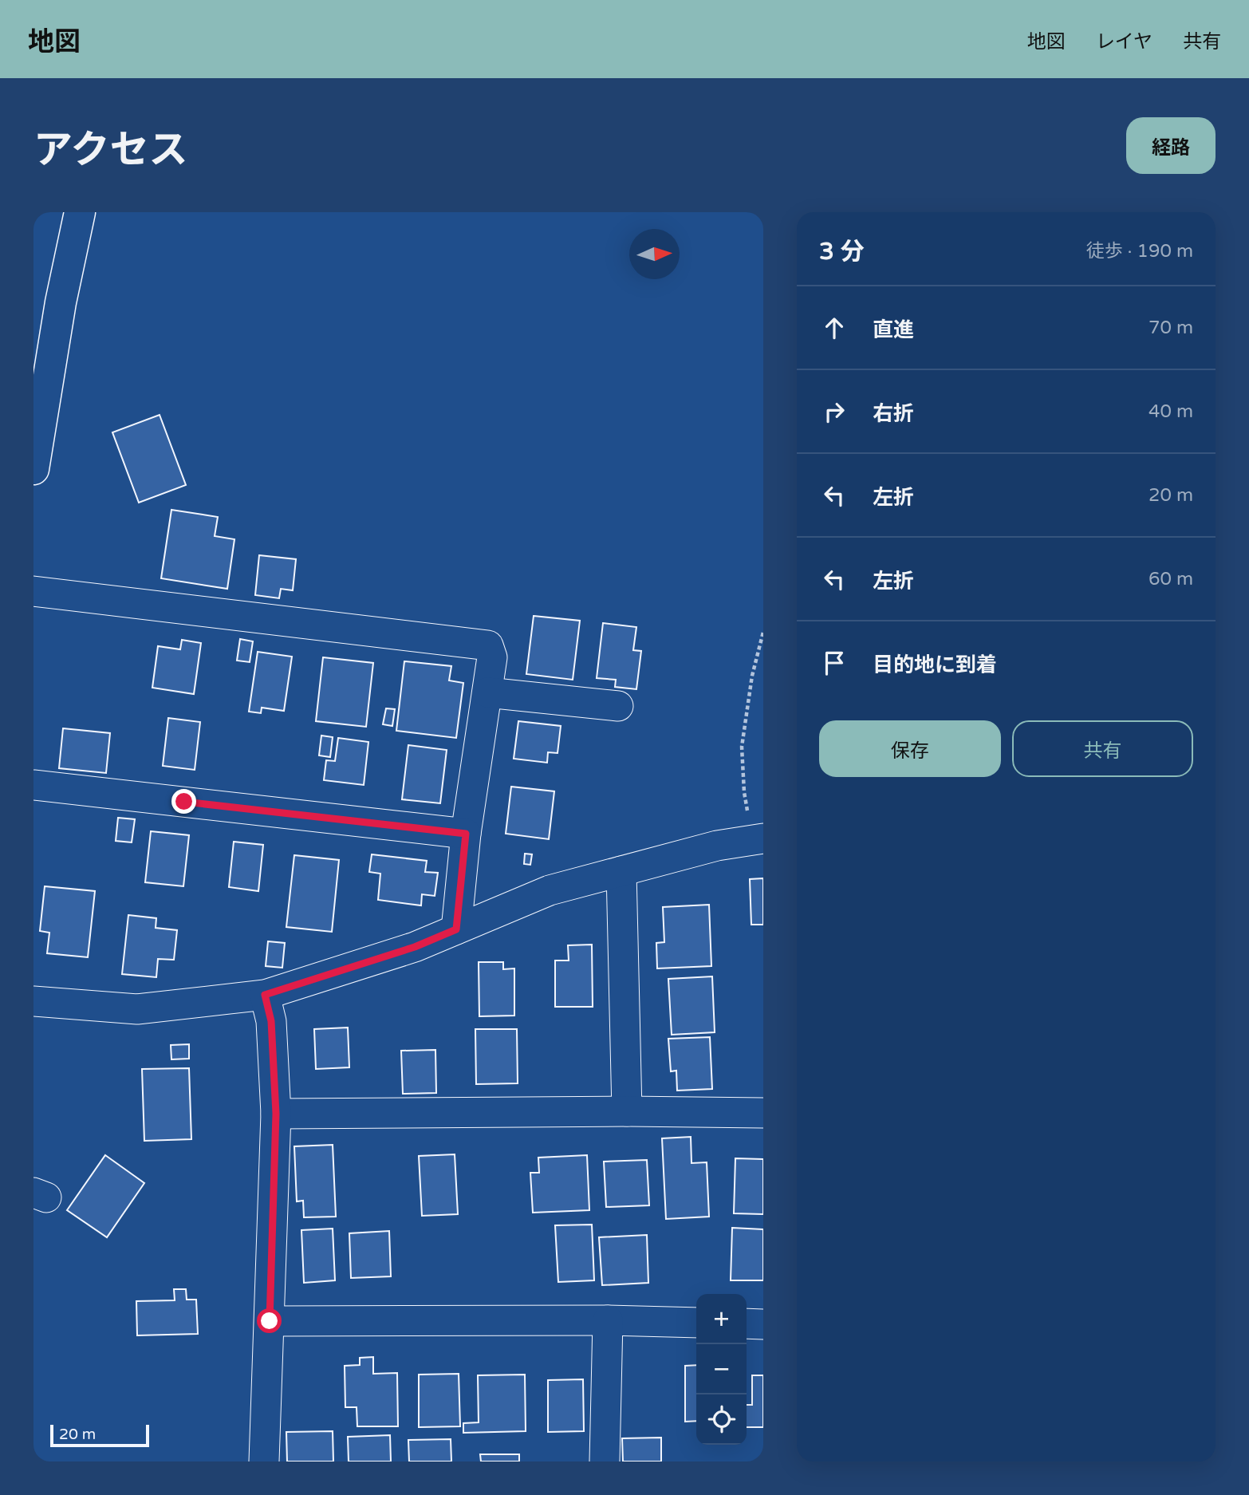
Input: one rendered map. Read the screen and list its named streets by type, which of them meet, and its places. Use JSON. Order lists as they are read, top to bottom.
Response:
{
  "scale_bar": "20 m",
  "north": "right",
  "page": {
    "header": "地図",
    "nav": ["地図", "レイヤ", "共有"],
    "title": "アクセス",
    "buttons": [
      "経路",
      ["保存", "共有"]
    ],
    "heading": ["3 分", "徒歩 · 190 m"],
    "list": [
      ["直進", "70 m"],
      ["右折", "40 m"],
      ["左折", "20 m"],
      ["左折", "60 m"],
      "目的地に到着"
    ],
    "map_buttons": ["+", "−"],
    "scale": "20 m"
  }
}
